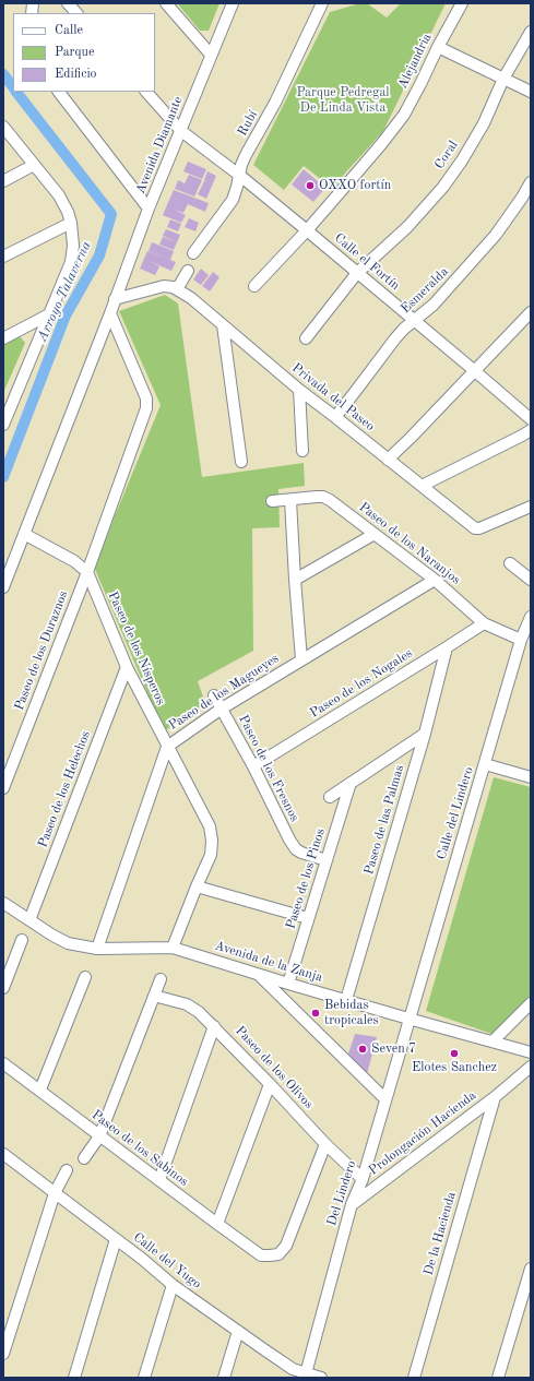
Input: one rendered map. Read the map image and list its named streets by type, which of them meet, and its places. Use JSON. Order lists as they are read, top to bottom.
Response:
{
  "streets": {
    "street": [
      "Alejandria",
      "Rubí",
      "Avenida Diamante",
      "Coral",
      "Calle el Fortín",
      "Esmeralda",
      "Privada del Paseo",
      "Paseo de los Naranjos",
      "Paseo de los Nísperos",
      "Paseo de los Duraznos",
      "Paseo de los Nogales",
      "Paseo de los Magueyes",
      "Paseo de los Fresnos",
      "Paseo de los Helechos",
      "Calle del Lindero",
      "Paseo de las Palmas",
      "Paseo de los Pinos",
      "Avenida de la Zanja",
      "Paseo de los Olivos",
      "Prolongación Hacienda",
      "Paseo de los Sabinos",
      "Del Lindero",
      "De la Hacienda",
      "Calle del Yugo"
    ]
  },
  "crossings": [
    ["Alejandria", "Calle el Fortín"],
    ["Rubí", "Calle el Fortín"],
    ["Avenida Diamante", "Calle el Fortín"],
    ["Coral", "Calle el Fortín"],
    ["Calle el Fortín", "Esmeralda"],
    ["Esmeralda", "Privada del Paseo"],
    ["Paseo de los Naranjos", "Paseo de los Nogales"],
    ["Paseo de los Naranjos", "Paseo de los Magueyes"],
    ["Paseo de los Naranjos", "Calle del Lindero"],
    ["Paseo de los Nísperos", "Paseo de los Duraznos"],
    ["Paseo de los Nísperos", "Paseo de los Magueyes"],
    ["Paseo de los Nísperos", "Paseo de los Helechos"],
    ["Paseo de los Nísperos", "Avenida de la Zanja"],
    ["Paseo de los Nogales", "Paseo de los Fresnos"],
    ["Paseo de los Nogales", "Paseo de las Palmas"],
    ["Paseo de los Magueyes", "Paseo de los Fresnos"],
    ["Paseo de los Magueyes", "Avenida de la Zanja"],
    ["Paseo de los Fresnos", "Paseo de los Pinos"],
    ["Paseo de los Helechos", "Avenida de la Zanja"],
    ["Calle del Lindero", "Avenida de la Zanja"],
    ["Calle del Lindero", "Del Lindero"],
    ["Paseo de las Palmas", "Avenida de la Zanja"],
    ["Paseo de los Pinos", "Avenida de la Zanja"],
    ["Avenida de la Zanja", "Del Lindero"],
    ["Paseo de los Olivos", "Paseo de los Sabinos"],
    ["Paseo de los Olivos", "Del Lindero"],
    ["Prolongación Hacienda", "Del Lindero"],
    ["Prolongación Hacienda", "De la Hacienda"],
    ["Del Lindero", "Calle del Yugo"]
  ],
  "water": ["Arroyo Talaverna"],
  "parks": ["Parque Pedregal De Linda Vista"],
  "places": [
    "OXXO fortín",
    "Bebidas tropicales",
    "Seven 7",
    "Elotes Sanchez"
  ],
  "legend": ["Calle", "Parque", "Edificio"]
}
